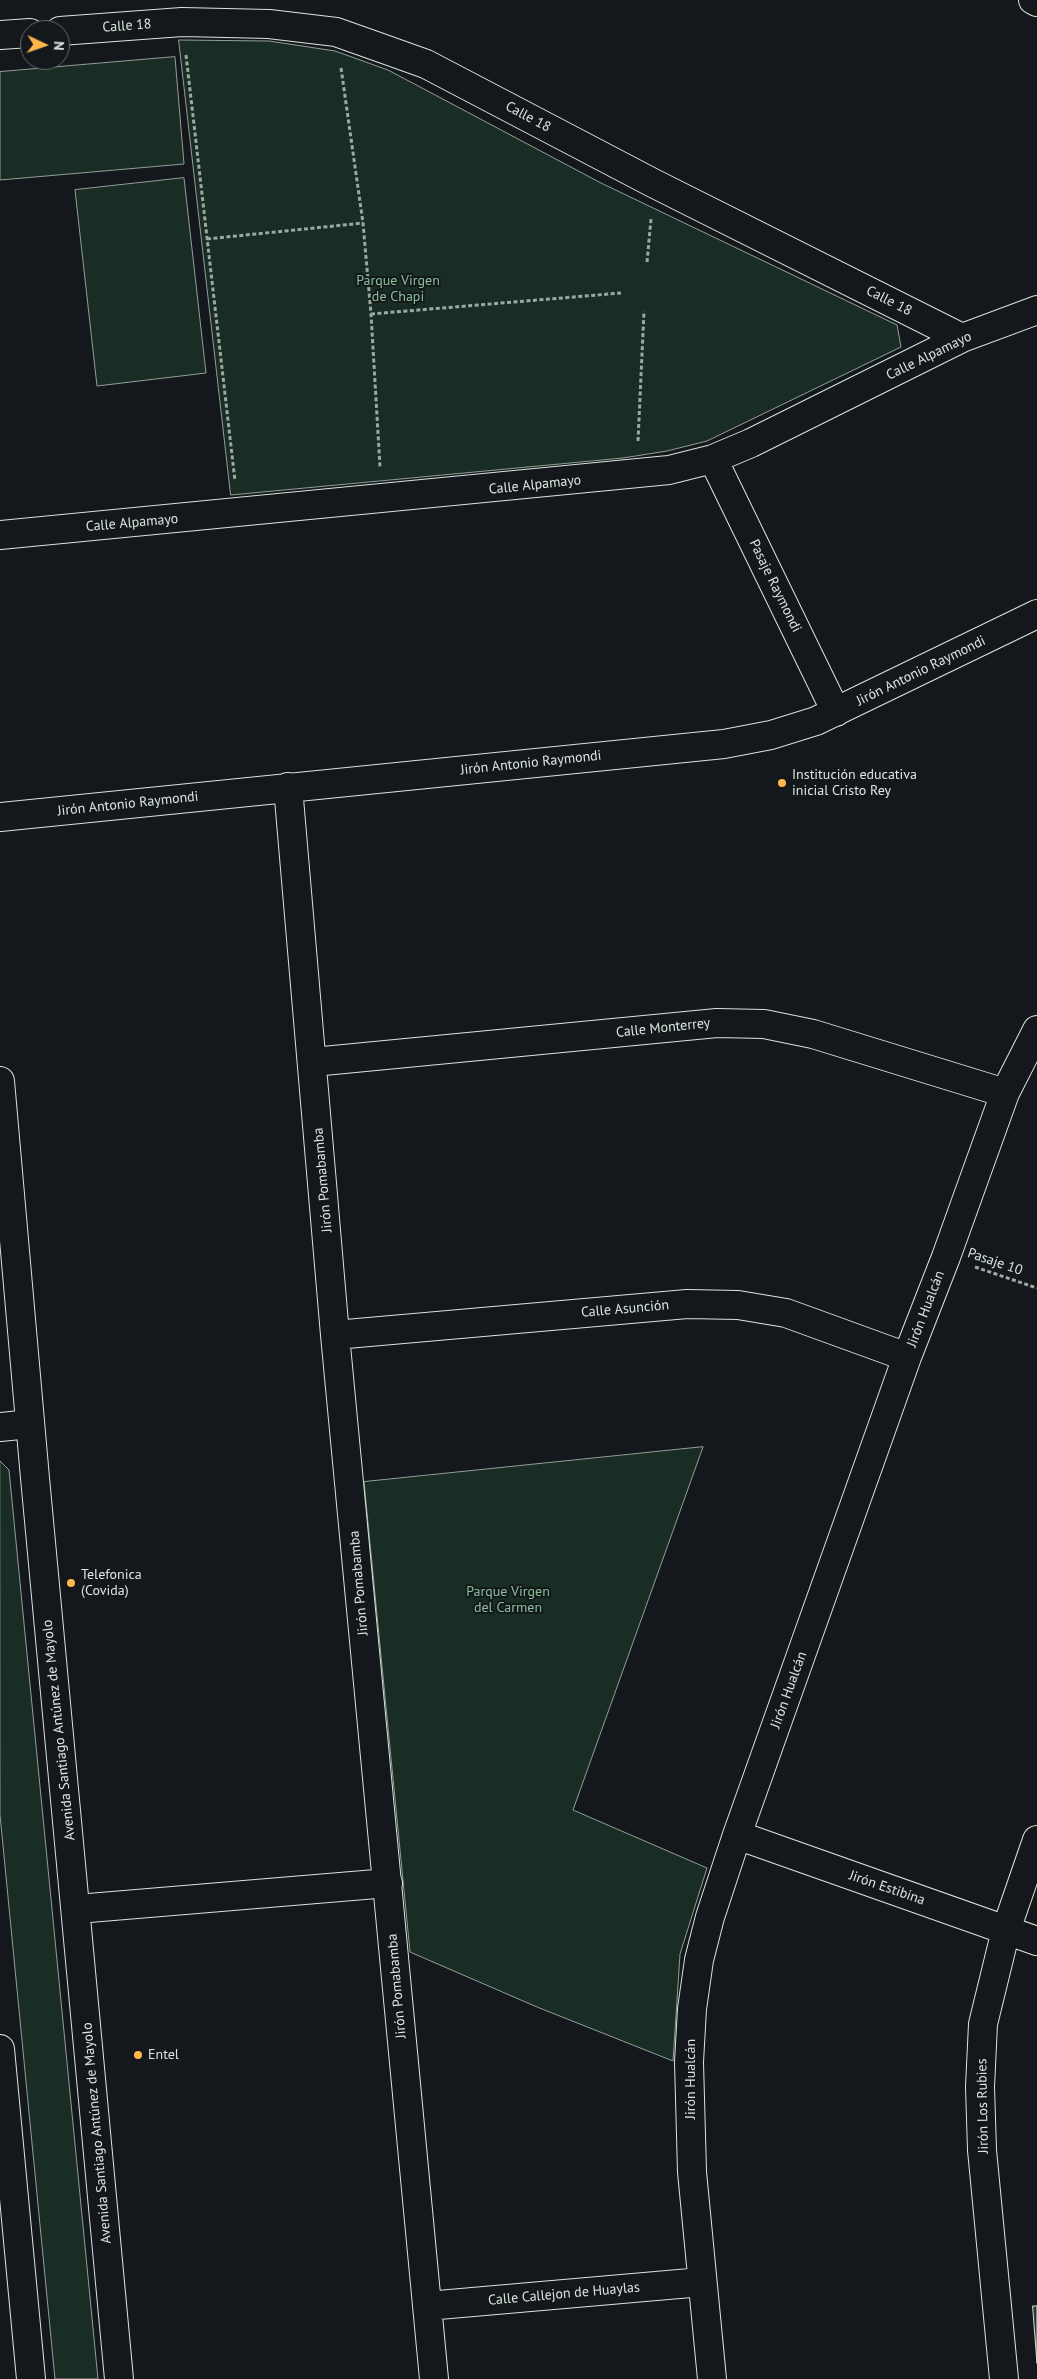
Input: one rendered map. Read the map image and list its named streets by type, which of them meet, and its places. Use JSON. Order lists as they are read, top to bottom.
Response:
{
  "streets": {
    "street": [
      "Calle 18",
      "Calle Alpamayo",
      "Pasaje Raymondi",
      "Jirón Antonio Raymondi",
      "Calle Monterrey",
      "Jirón Pomabamba",
      "Calle Asunción",
      "Jirón Hualcán",
      "Avenida Santiago Antúnez de Mayolo",
      "Jirón Estibina",
      "Jirón Los Rubies",
      "Calle Callejon de Huaylas"
    ],
    "path": ["Pasaje 10"]
  },
  "crossings": [
    ["Calle 18", "Calle Alpamayo"],
    ["Calle Alpamayo", "Pasaje Raymondi"],
    ["Pasaje Raymondi", "Jirón Antonio Raymondi"],
    ["Jirón Antonio Raymondi", "Jirón Pomabamba"],
    ["Calle Monterrey", "Jirón Pomabamba"],
    ["Calle Monterrey", "Jirón Hualcán"],
    ["Jirón Pomabamba", "Calle Asunción"],
    ["Jirón Pomabamba", "Calle Callejon de Huaylas"],
    ["Pasaje 10", "Jirón Hualcán"],
    ["Calle Asunción", "Jirón Hualcán"],
    ["Jirón Hualcán", "Jirón Estibina"],
    ["Jirón Hualcán", "Calle Callejon de Huaylas"],
    ["Jirón Estibina", "Jirón Los Rubies"]
  ],
  "parks": ["Parque Virgen de Chapi", "Parque Virgen del Carmen"],
  "places": ["Institución educativa inicial Cristo Rey", "Telefonica (Covida)", "Entel"],
  "north": "right"
}
